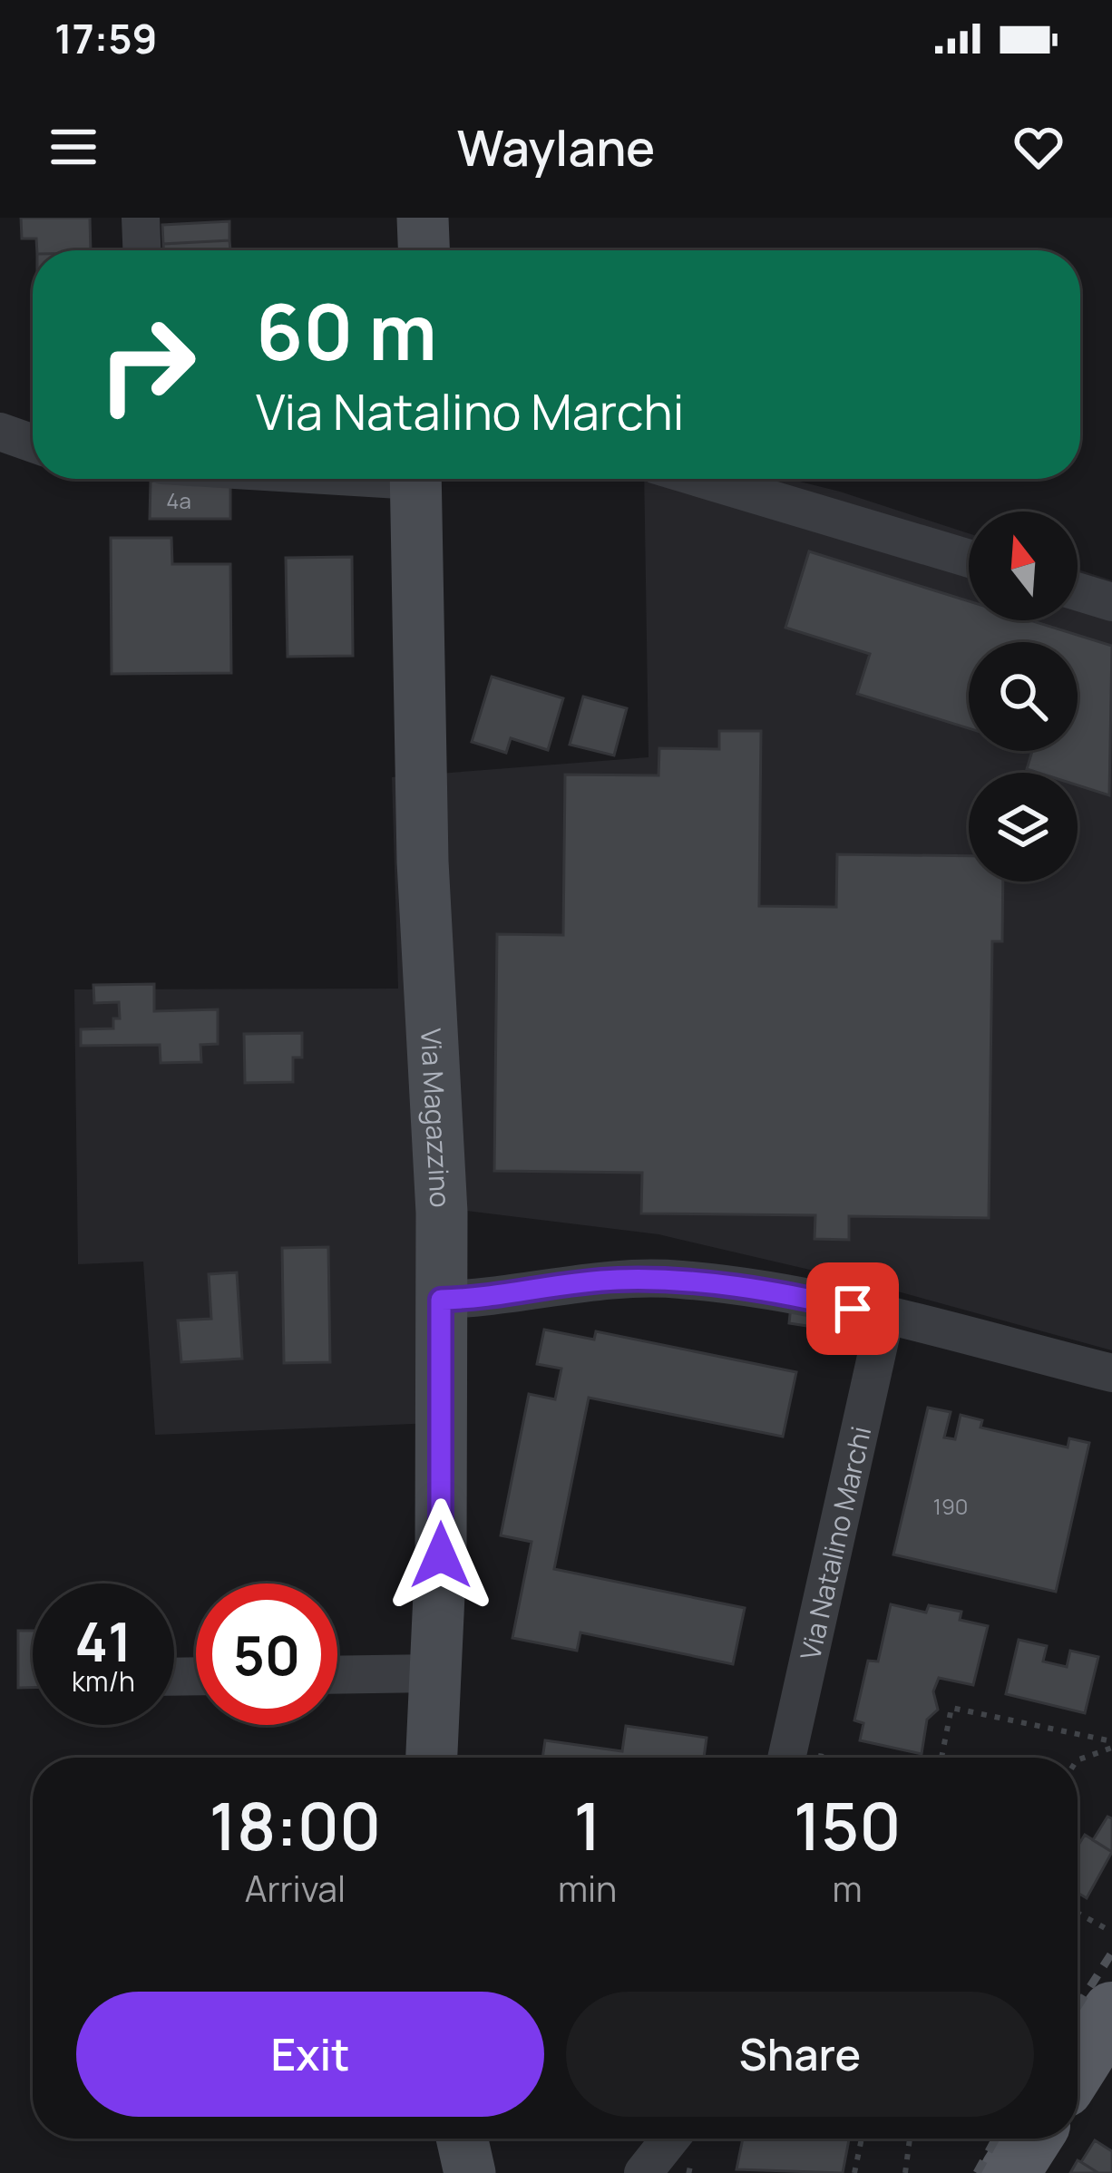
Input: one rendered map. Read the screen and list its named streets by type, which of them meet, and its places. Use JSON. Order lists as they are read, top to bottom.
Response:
{
  "streets": {
    "main road": ["Via Magazzino"],
    "street": ["Via Natalino Marchi"]
  },
  "house_numbers": ["4a", "190"],
  "north": "top",
  "page": {
    "status": "17:59",
    "header": "Waylane",
    "turn": ["60 m", "Via Natalino Marchi"],
    "speed": "41 km/h",
    "limit": "50",
    "eta": [
      "18:00",
      "Arrival",
      "1",
      "min",
      "150",
      "m"
    ],
    "buttons": ["Exit", "Share"]
  }
}
